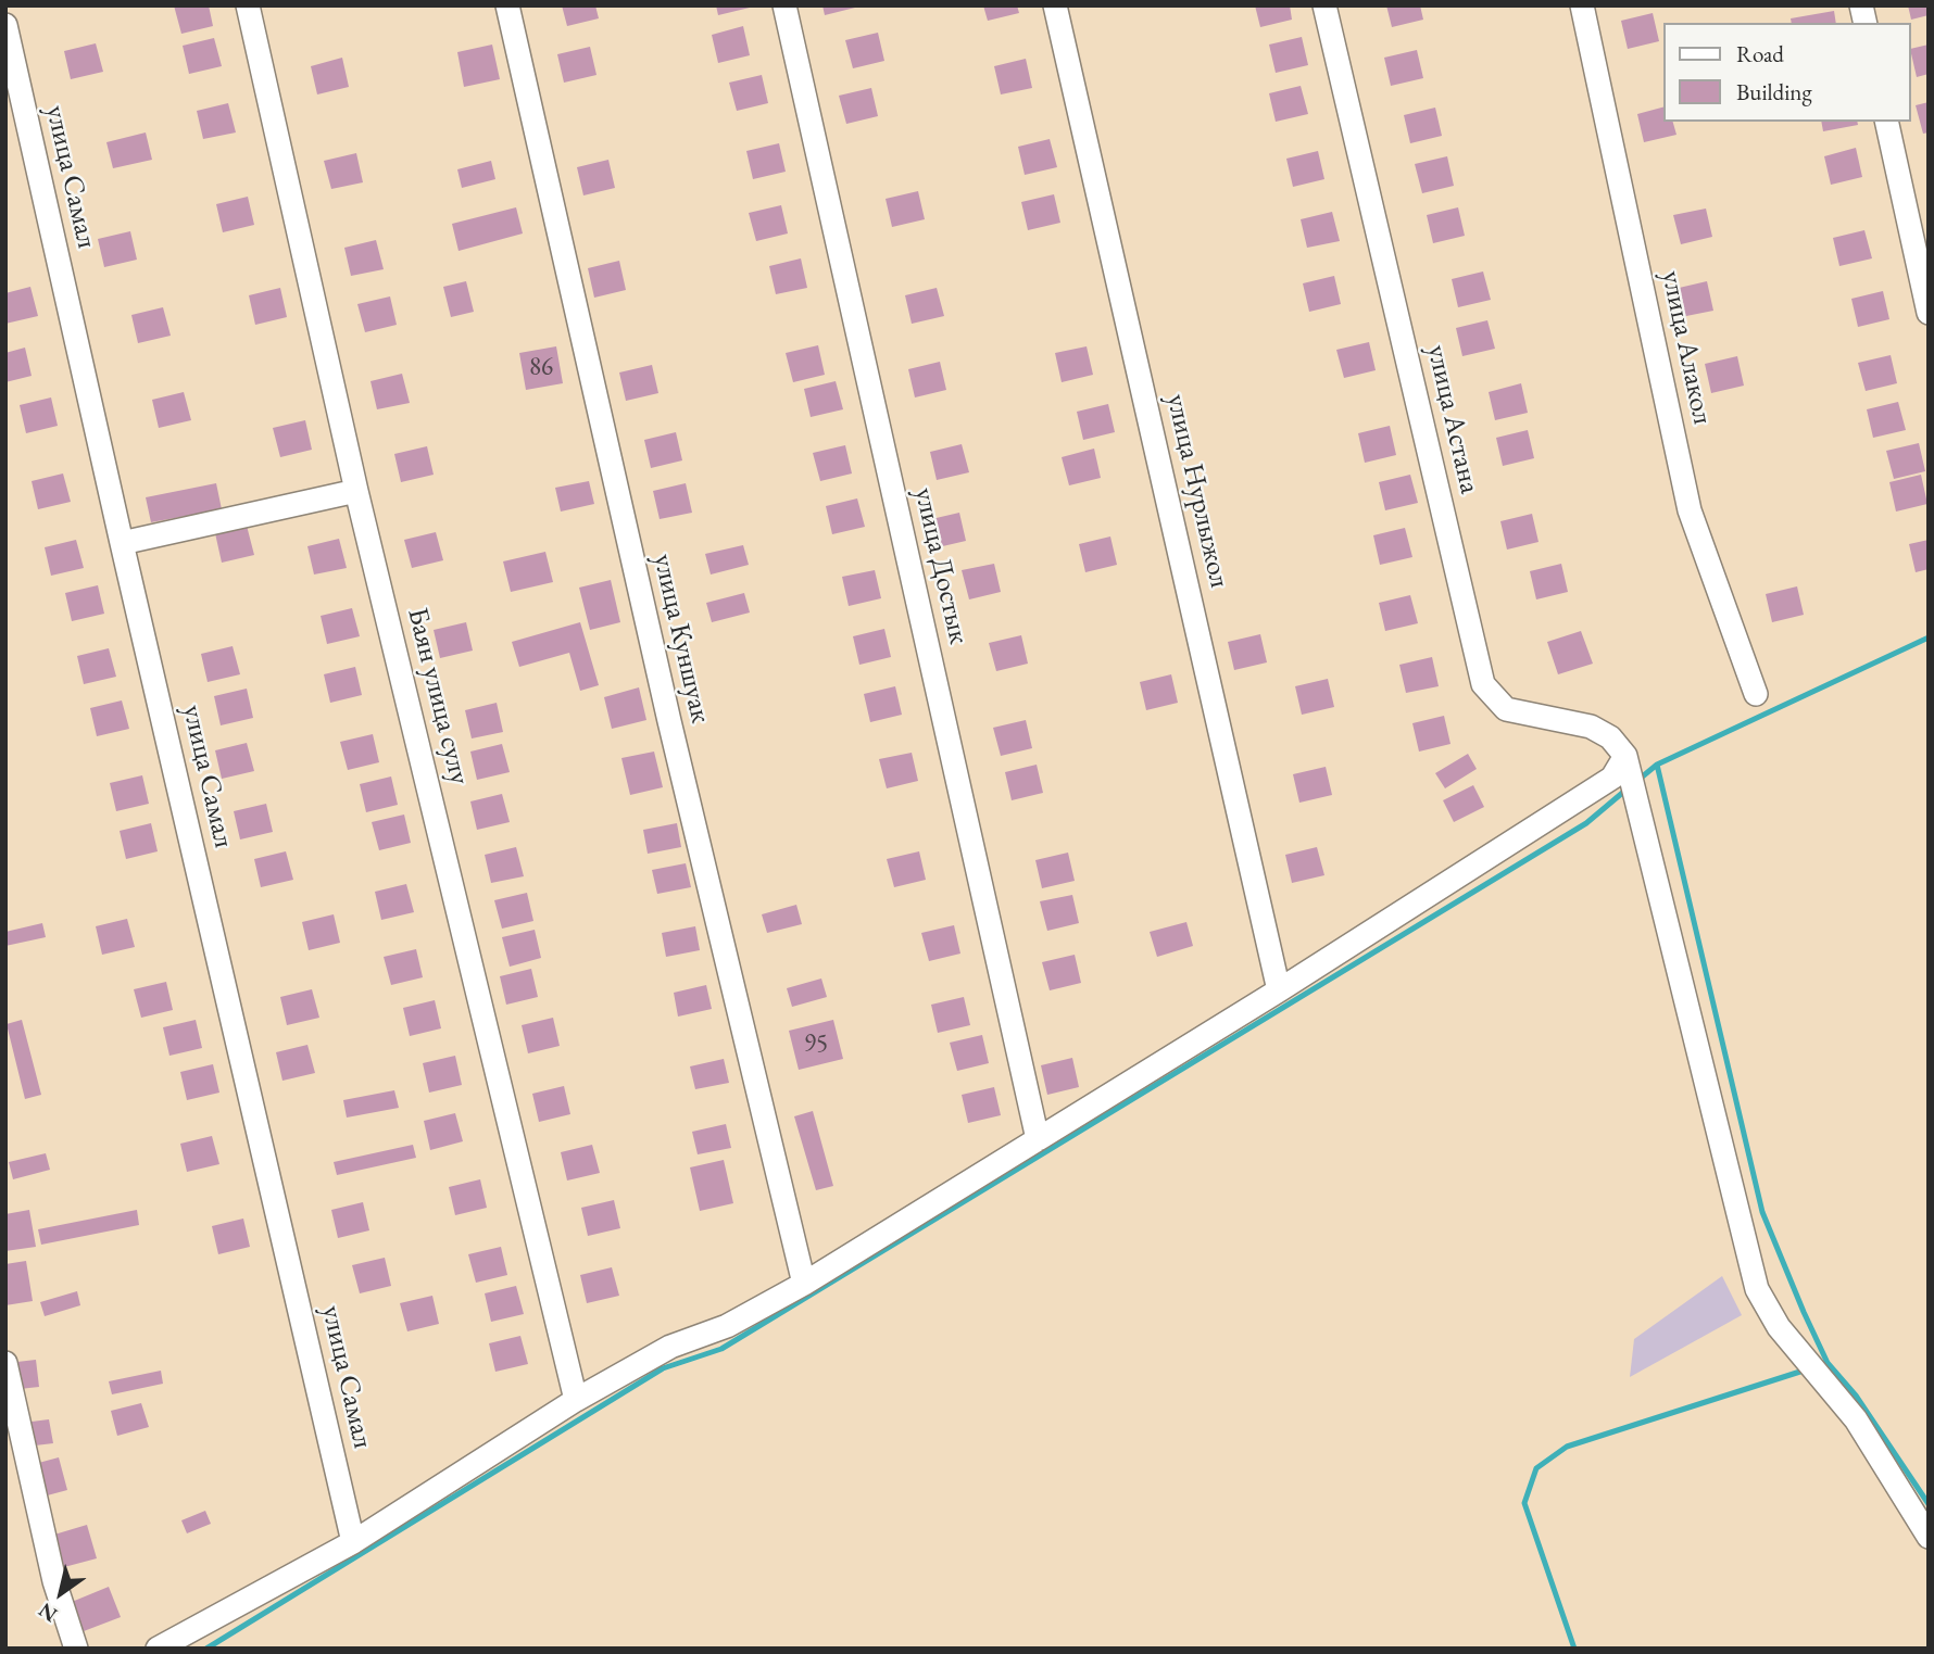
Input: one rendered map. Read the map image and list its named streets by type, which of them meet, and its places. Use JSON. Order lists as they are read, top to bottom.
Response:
{
  "streets": {
    "street": [
      "улица Самал",
      "улица Алакол",
      "улица Астана",
      "улица Нурлыжол",
      "улица Достык",
      "улица Куншуак",
      "Баян улица сулу"
    ]
  },
  "house_numbers": ["86", "95"],
  "legend": ["Road", "Building"],
  "north": "bottom left"
}
